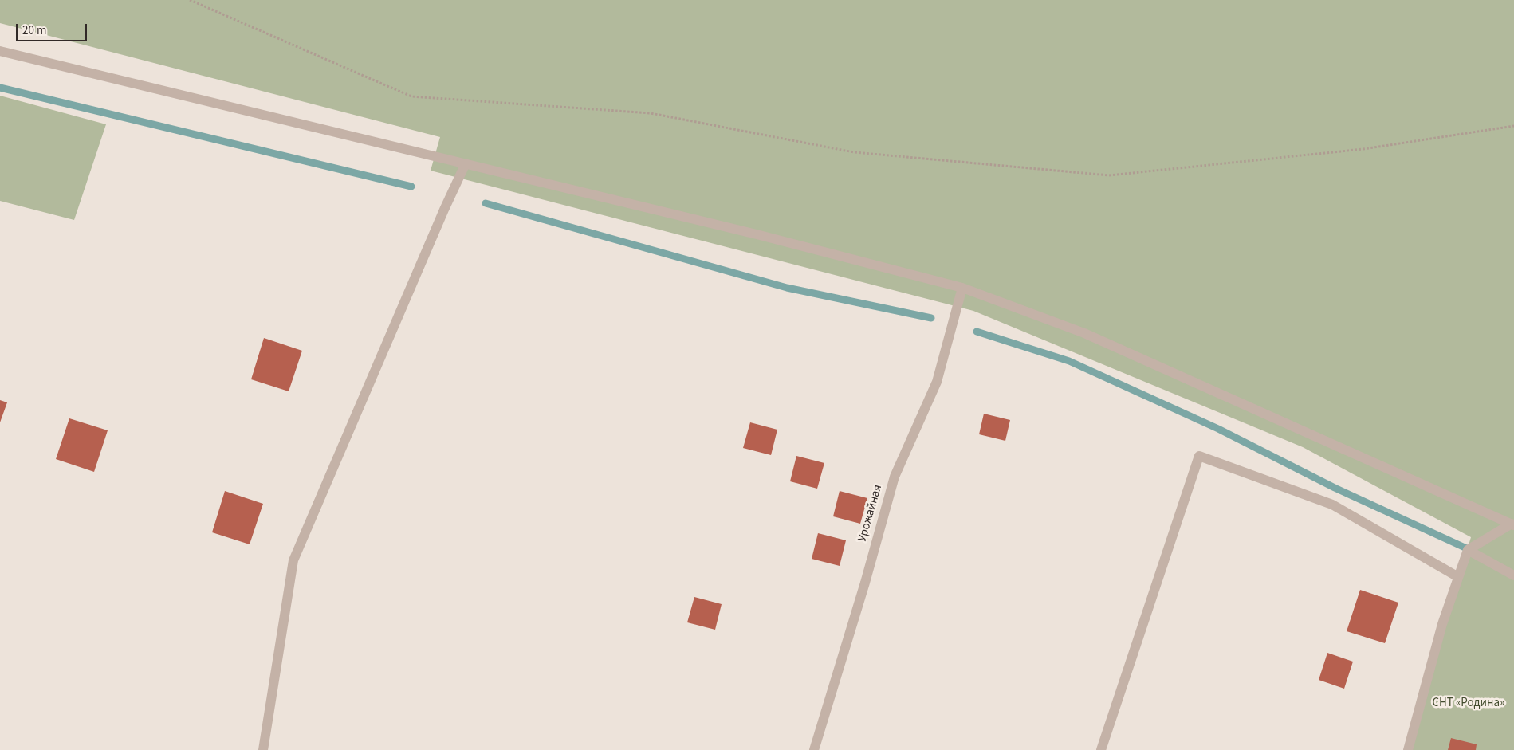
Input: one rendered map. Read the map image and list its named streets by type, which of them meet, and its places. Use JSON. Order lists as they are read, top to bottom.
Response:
{
  "streets": {
    "street": ["Урожайная"]
  },
  "parks": ["СНТ «Родина»"],
  "scale_bar": "20 m"
}
